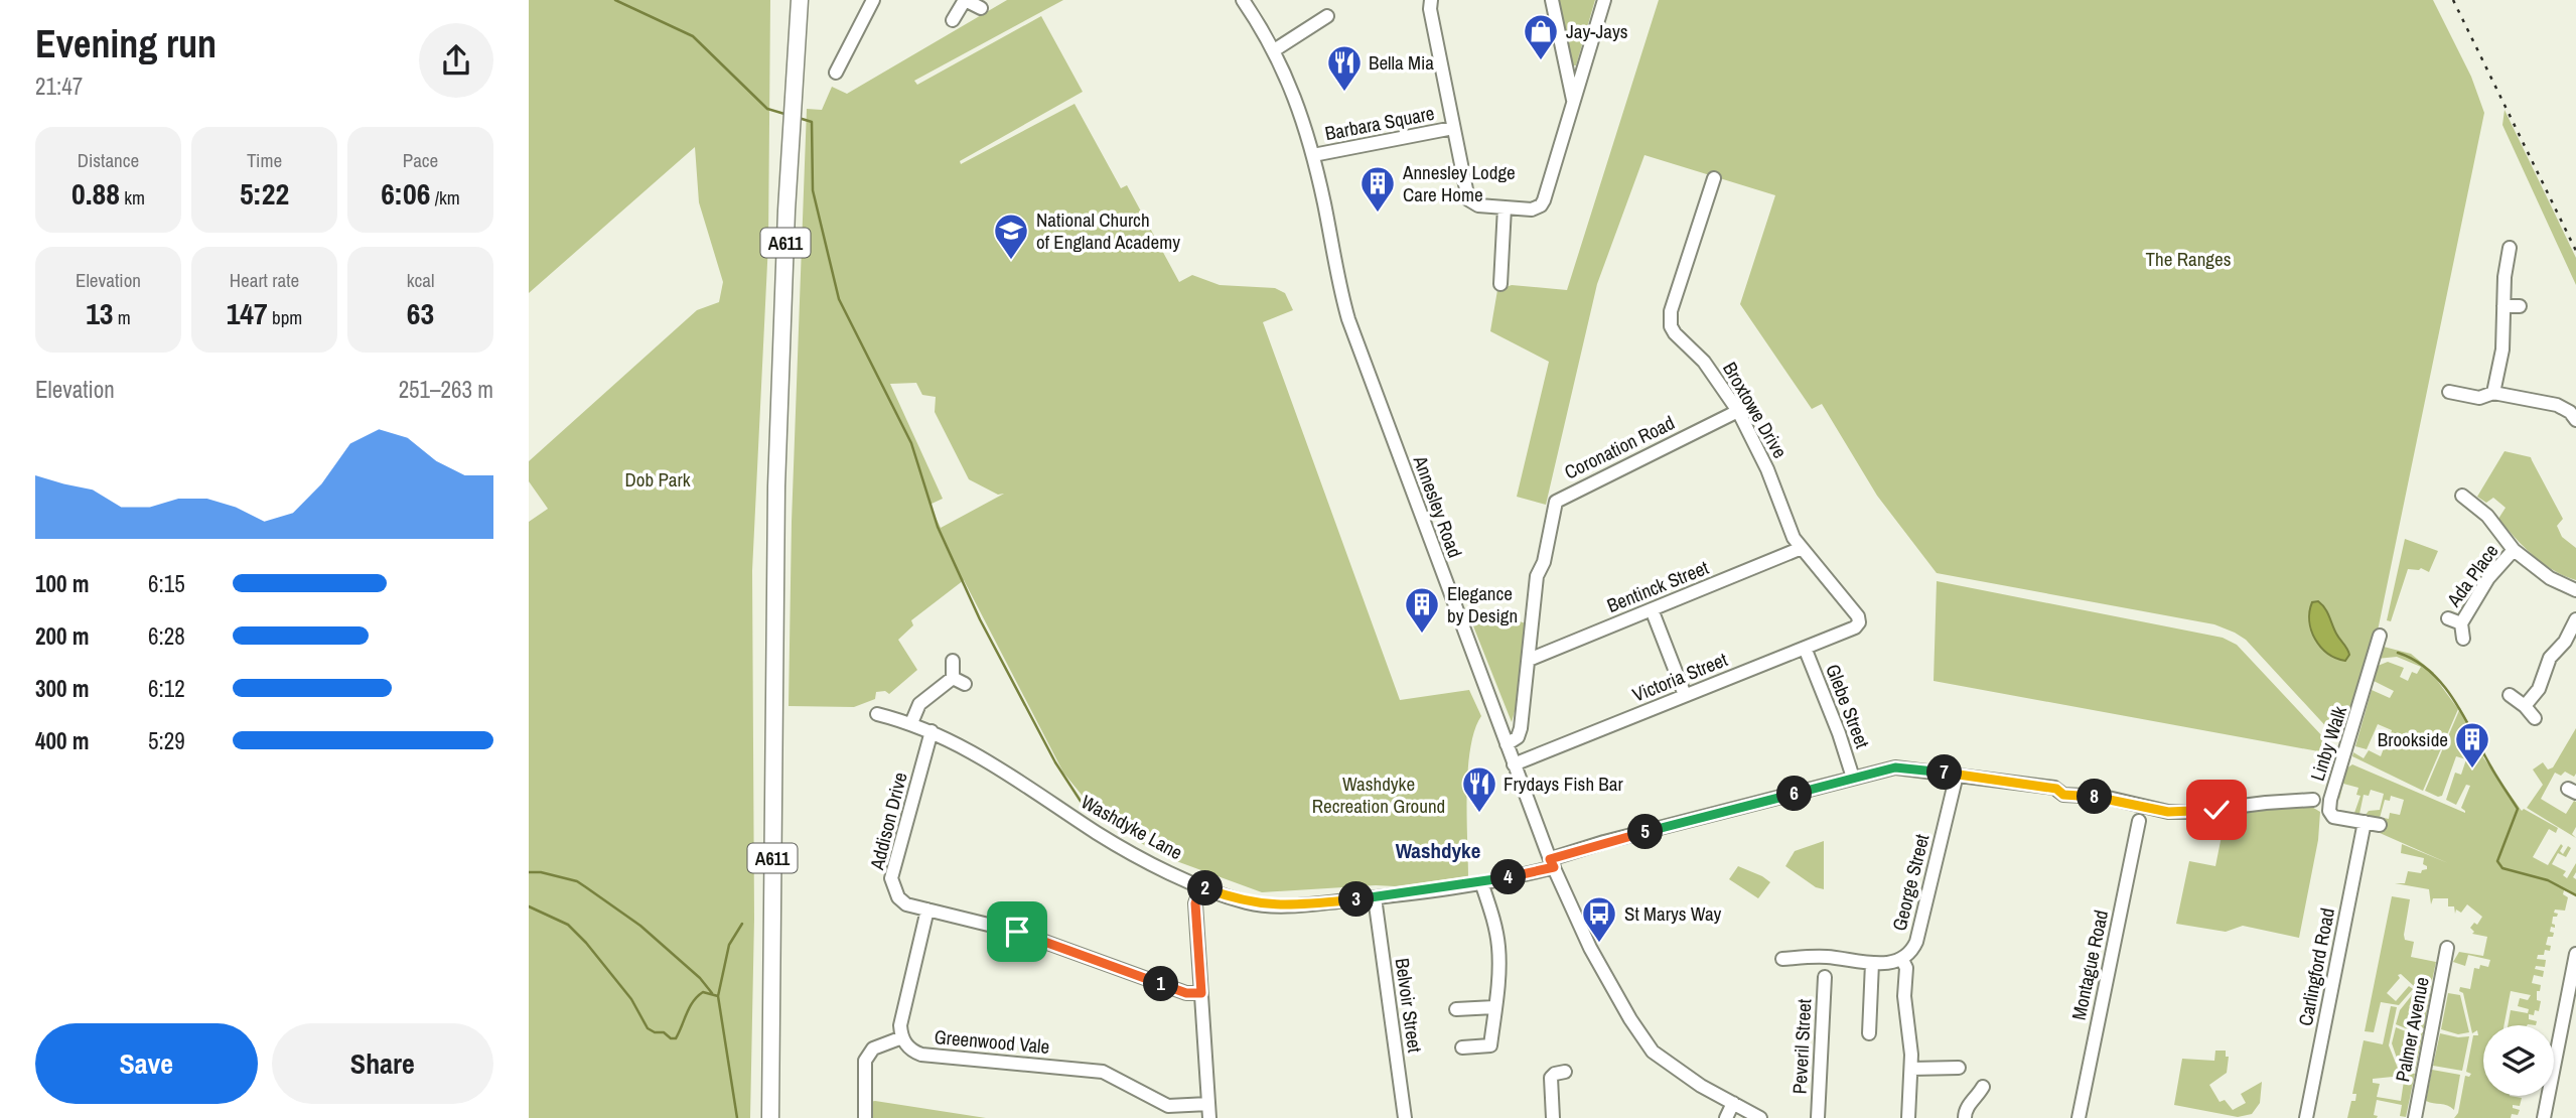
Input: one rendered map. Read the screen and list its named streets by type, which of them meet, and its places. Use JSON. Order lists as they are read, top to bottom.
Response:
{
  "streets": {
    "main road": ["A611"],
    "street": [
      "Barbara Square",
      "Broxtowe Drive",
      "Coronation Road",
      "Annesley Road",
      "Ada Place",
      "Bentinck Street",
      "Victoria Street",
      "Glebe Street",
      "Linby Walk",
      "Addison Drive",
      "Washdyke Lane",
      "George Street",
      "Montague Road",
      "Carlingford Road",
      "Belvoir Street",
      "Palmer Avenue",
      "Greenwood Vale",
      "Peveril Street"
    ]
  },
  "crossings": [
    ["Barbara Square", "Annesley Road"],
    ["Broxtowe Drive", "Coronation Road"],
    ["Broxtowe Drive", "Bentinck Street"],
    ["Broxtowe Drive", "Victoria Street"],
    ["Coronation Road", "Annesley Road"],
    ["Coronation Road", "Bentinck Street"],
    ["Annesley Road", "Victoria Street"],
    ["Annesley Road", "Washdyke Lane"],
    ["Victoria Street", "Glebe Street"],
    ["Glebe Street", "Washdyke Lane"],
    ["Linby Walk", "Washdyke Lane"],
    ["Linby Walk", "Carlingford Road"],
    ["Addison Drive", "Washdyke Lane"],
    ["Washdyke Lane", "George Street"],
    ["Washdyke Lane", "Belvoir Street"]
  ],
  "districts": ["Washdyke"],
  "parks": ["The Ranges", "Dob Park", "Washdyke Recreation Ground"],
  "places": {
    "shop": ["Jay-Jays"],
    "restaurant": ["Bella Mia", "Frydays Fish Bar"],
    "building": ["Annesley Lodge Care Home", "Elegance by Design", "Brookside"],
    "school or university": ["National Church of England Academy"],
    "bus stop": ["St Marys Way"]
  },
  "page": {
    "heading": ["Evening run", "21:47"],
    "stats": [
      ["Distance", "0.88 km"],
      ["Time", "5:22"],
      ["Pace", "6:06 /km"],
      ["Elevation", "13 m"],
      ["Heart rate", "147 bpm"],
      ["kcal", "63"]
    ],
    "chart": ["Elevation", "251–263 m"],
    "list": [
      {
        "name": "100 m",
        "note": "6:15"
      },
      {
        "name": "200 m",
        "note": "6:28"
      },
      {
        "name": "300 m",
        "note": "6:12"
      },
      {
        "name": "400 m",
        "note": "5:29"
      }
    ],
    "pins": [
      "7",
      "6",
      "8",
      "5",
      "4",
      "2",
      "3",
      "1"
    ],
    "buttons": ["Save", "Share"]
  }
}
